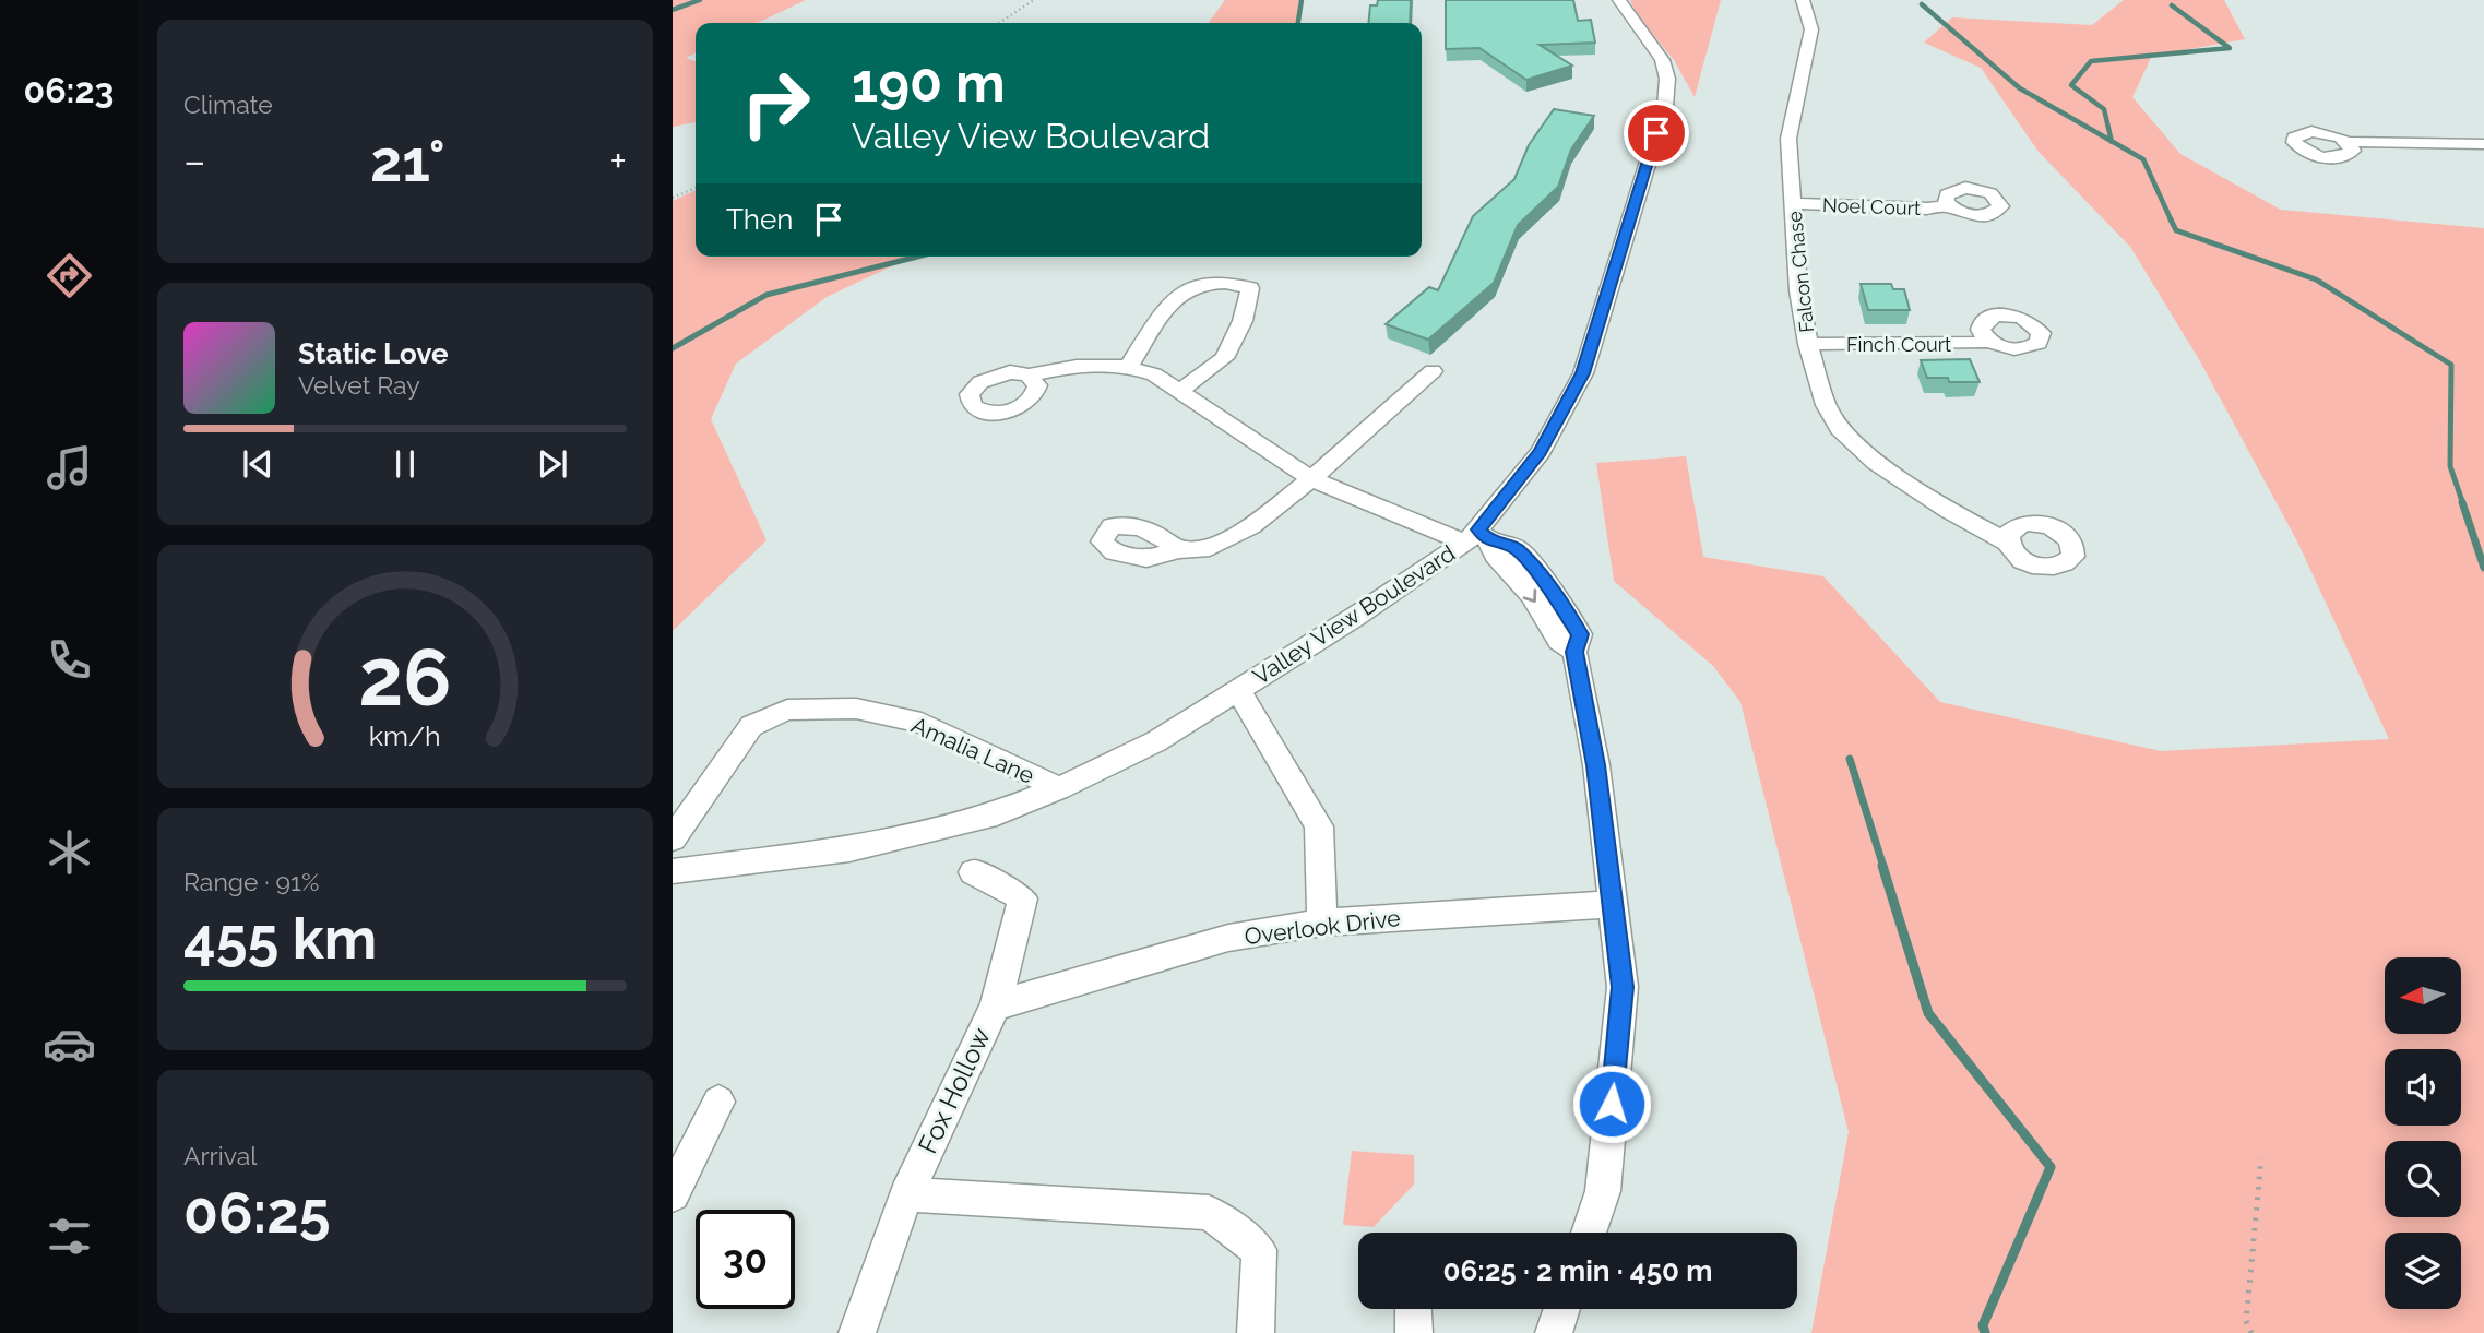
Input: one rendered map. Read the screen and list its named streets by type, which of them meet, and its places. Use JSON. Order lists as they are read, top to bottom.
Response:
{
  "streets": {
    "street": [
      "Noel Court",
      "Falcon Chase",
      "Finch Court",
      "Valley View Boulevard",
      "Amalia Lane",
      "Overlook Drive",
      "Fox Hollow"
    ]
  },
  "crossings": [
    ["Noel Court", "Falcon Chase"],
    ["Falcon Chase", "Finch Court"],
    ["Valley View Boulevard", "Amalia Lane"],
    ["Overlook Drive", "Fox Hollow"]
  ],
  "north": "left",
  "page": {
    "tabs": "06:23",
    "tile": [
      "Climate",
      ["Range · 91%", "455 km"],
      ["Arrival", "06:25"]
    ],
    "turn": ["190 m", "Valley View Boulevard"],
    "heat": ["−", "21°", "+"],
    "then": "Then",
    "song": ["Static Love", "Velvet Ray"],
    "limit": "30",
    "trip": "06:25 · 2 min · 450 m",
    "gauge": ["26", "km/h"]
  }
}
